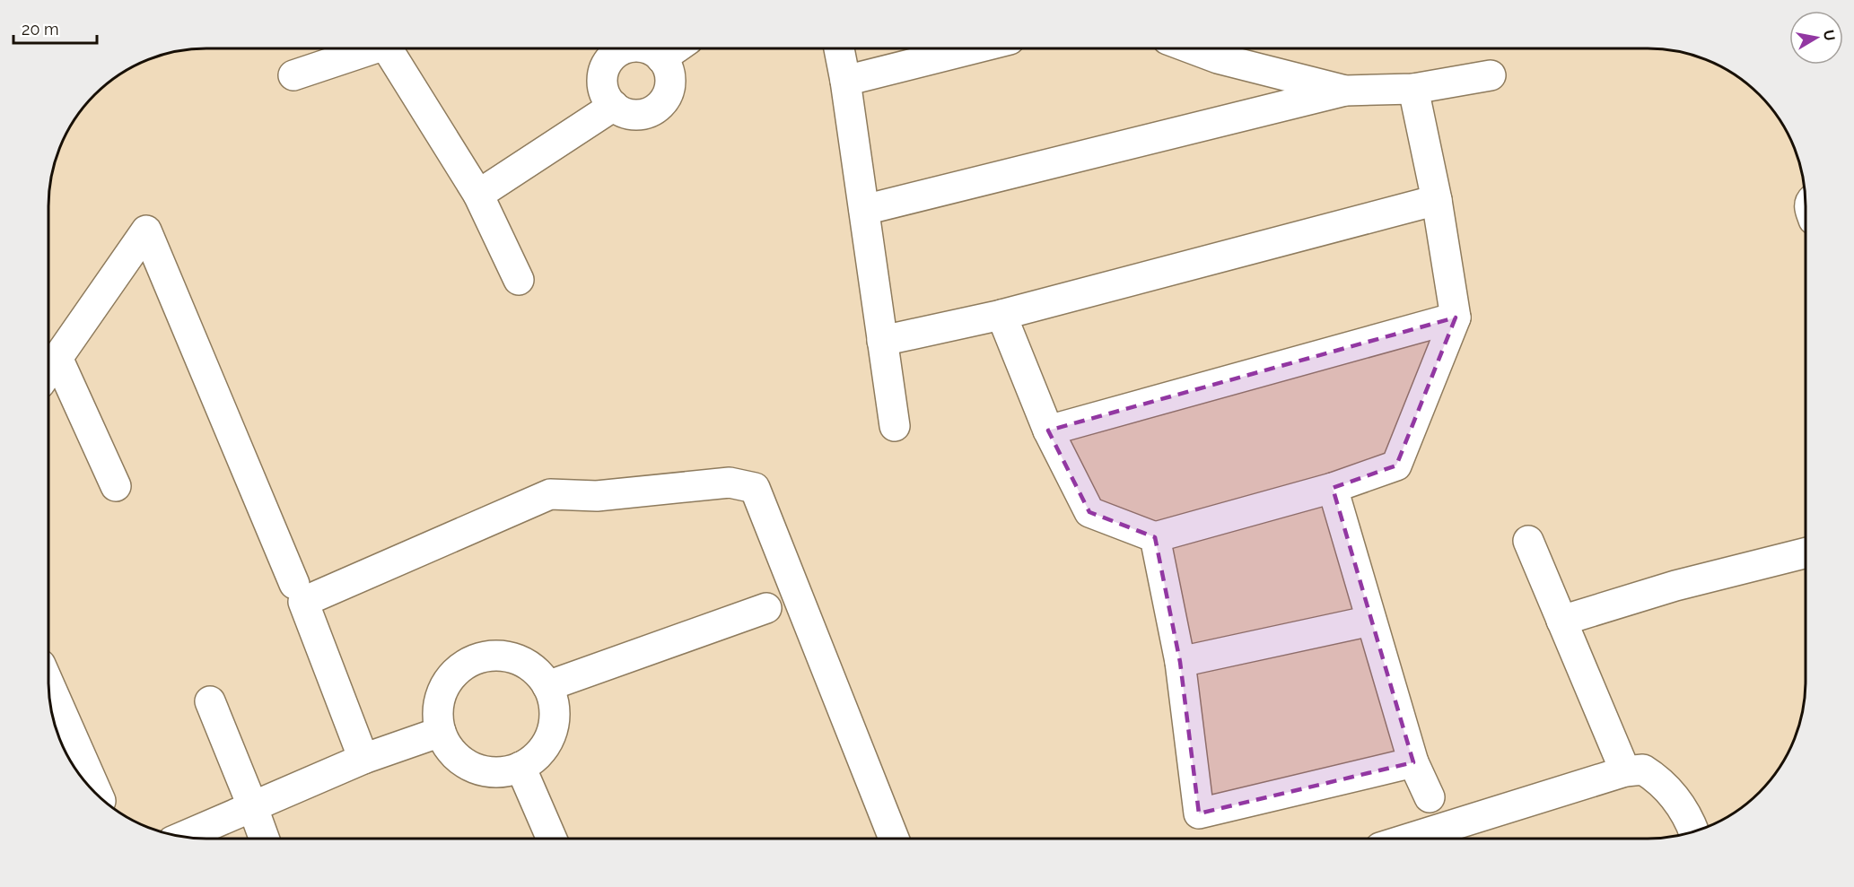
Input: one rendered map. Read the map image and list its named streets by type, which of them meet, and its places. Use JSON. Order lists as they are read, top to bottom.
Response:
{
  "scale_bar": "20 m",
  "north": "right"
}
